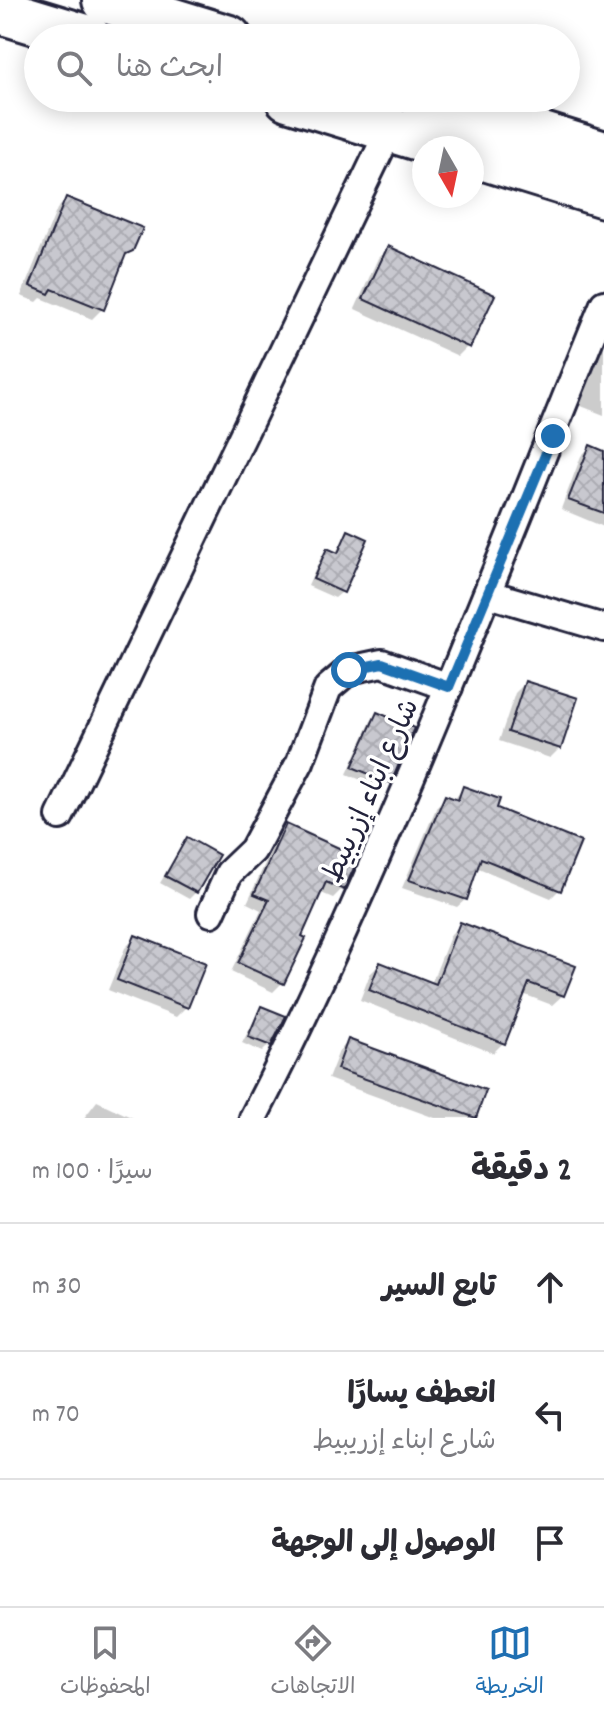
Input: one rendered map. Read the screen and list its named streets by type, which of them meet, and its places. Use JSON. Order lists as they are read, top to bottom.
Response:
{
  "streets": {
    "street": ["شارع ابناء إزريبيط"]
  },
  "north": "bottom",
  "page": {
    "search": "ابحث هنا",
    "heading": ["2 دقيقة", "سيرًا · 100 m"],
    "list": [
      ["تابع السير", "30 m"],
      ["انعطف يسارًا", "شارع ابناء إزريبيط", "70 m"],
      "الوصول إلى الوجهة"
    ],
    "nav": ["الخريطة", "الاتجاهات", "المحفوظات"]
  }
}
